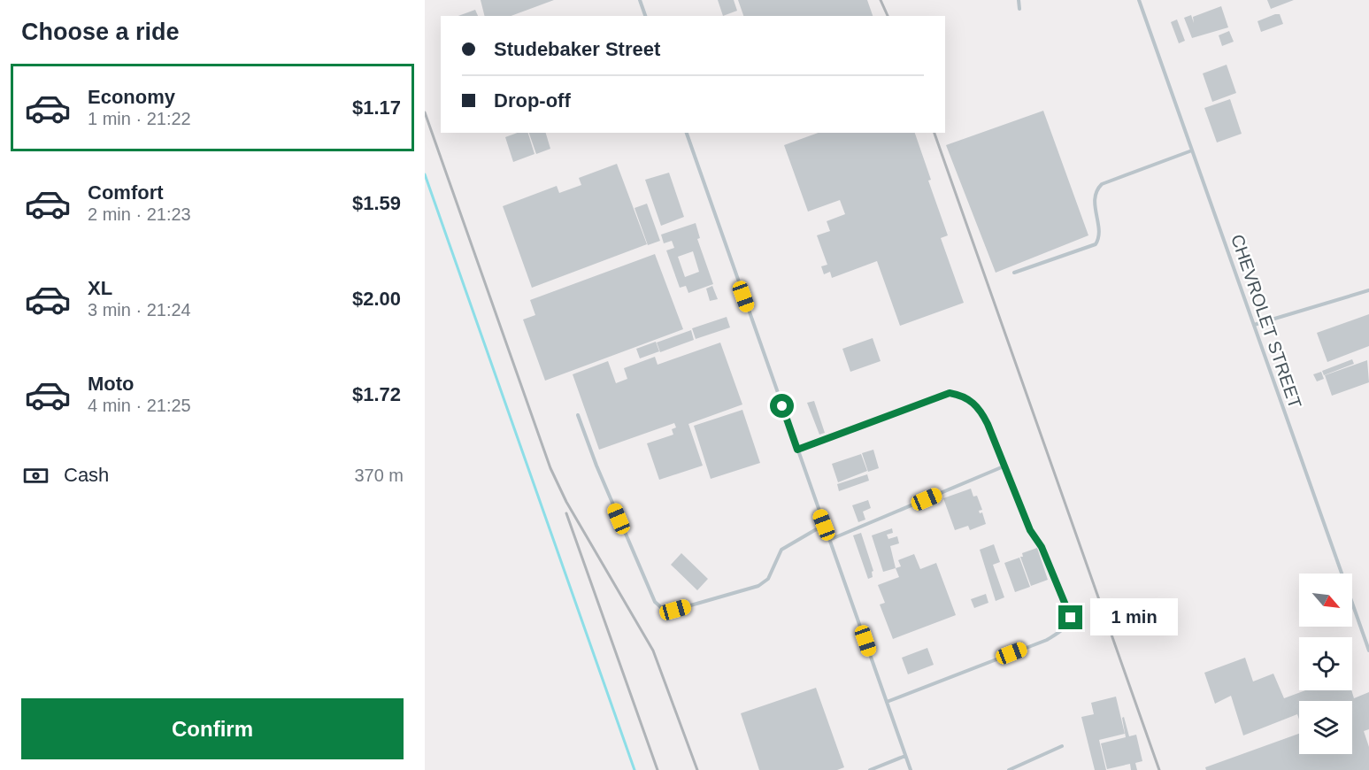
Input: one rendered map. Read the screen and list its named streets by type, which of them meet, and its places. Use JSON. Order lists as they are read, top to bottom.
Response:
{
  "streets": {
    "lane": ["CHEVROLET STREET"]
  },
  "north": "bottom right",
  "page": {
    "heading": "Choose a ride",
    "banner": ["Studebaker Street", "Drop-off"],
    "list": [
      {
        "name": "Economy",
        "note": "1 min · 21:22",
        "value": "$1.17"
      },
      {
        "name": "Comfort",
        "note": "2 min · 21:23",
        "value": "$1.59"
      },
      {
        "name": "XL",
        "note": "3 min · 21:24",
        "value": "$2.00"
      },
      {
        "name": "Moto",
        "note": "4 min · 21:25",
        "value": "$1.72"
      }
    ],
    "pay": ["Cash", "370 m"],
    "bubble": "1 min",
    "buttons": "Confirm"
  }
}
